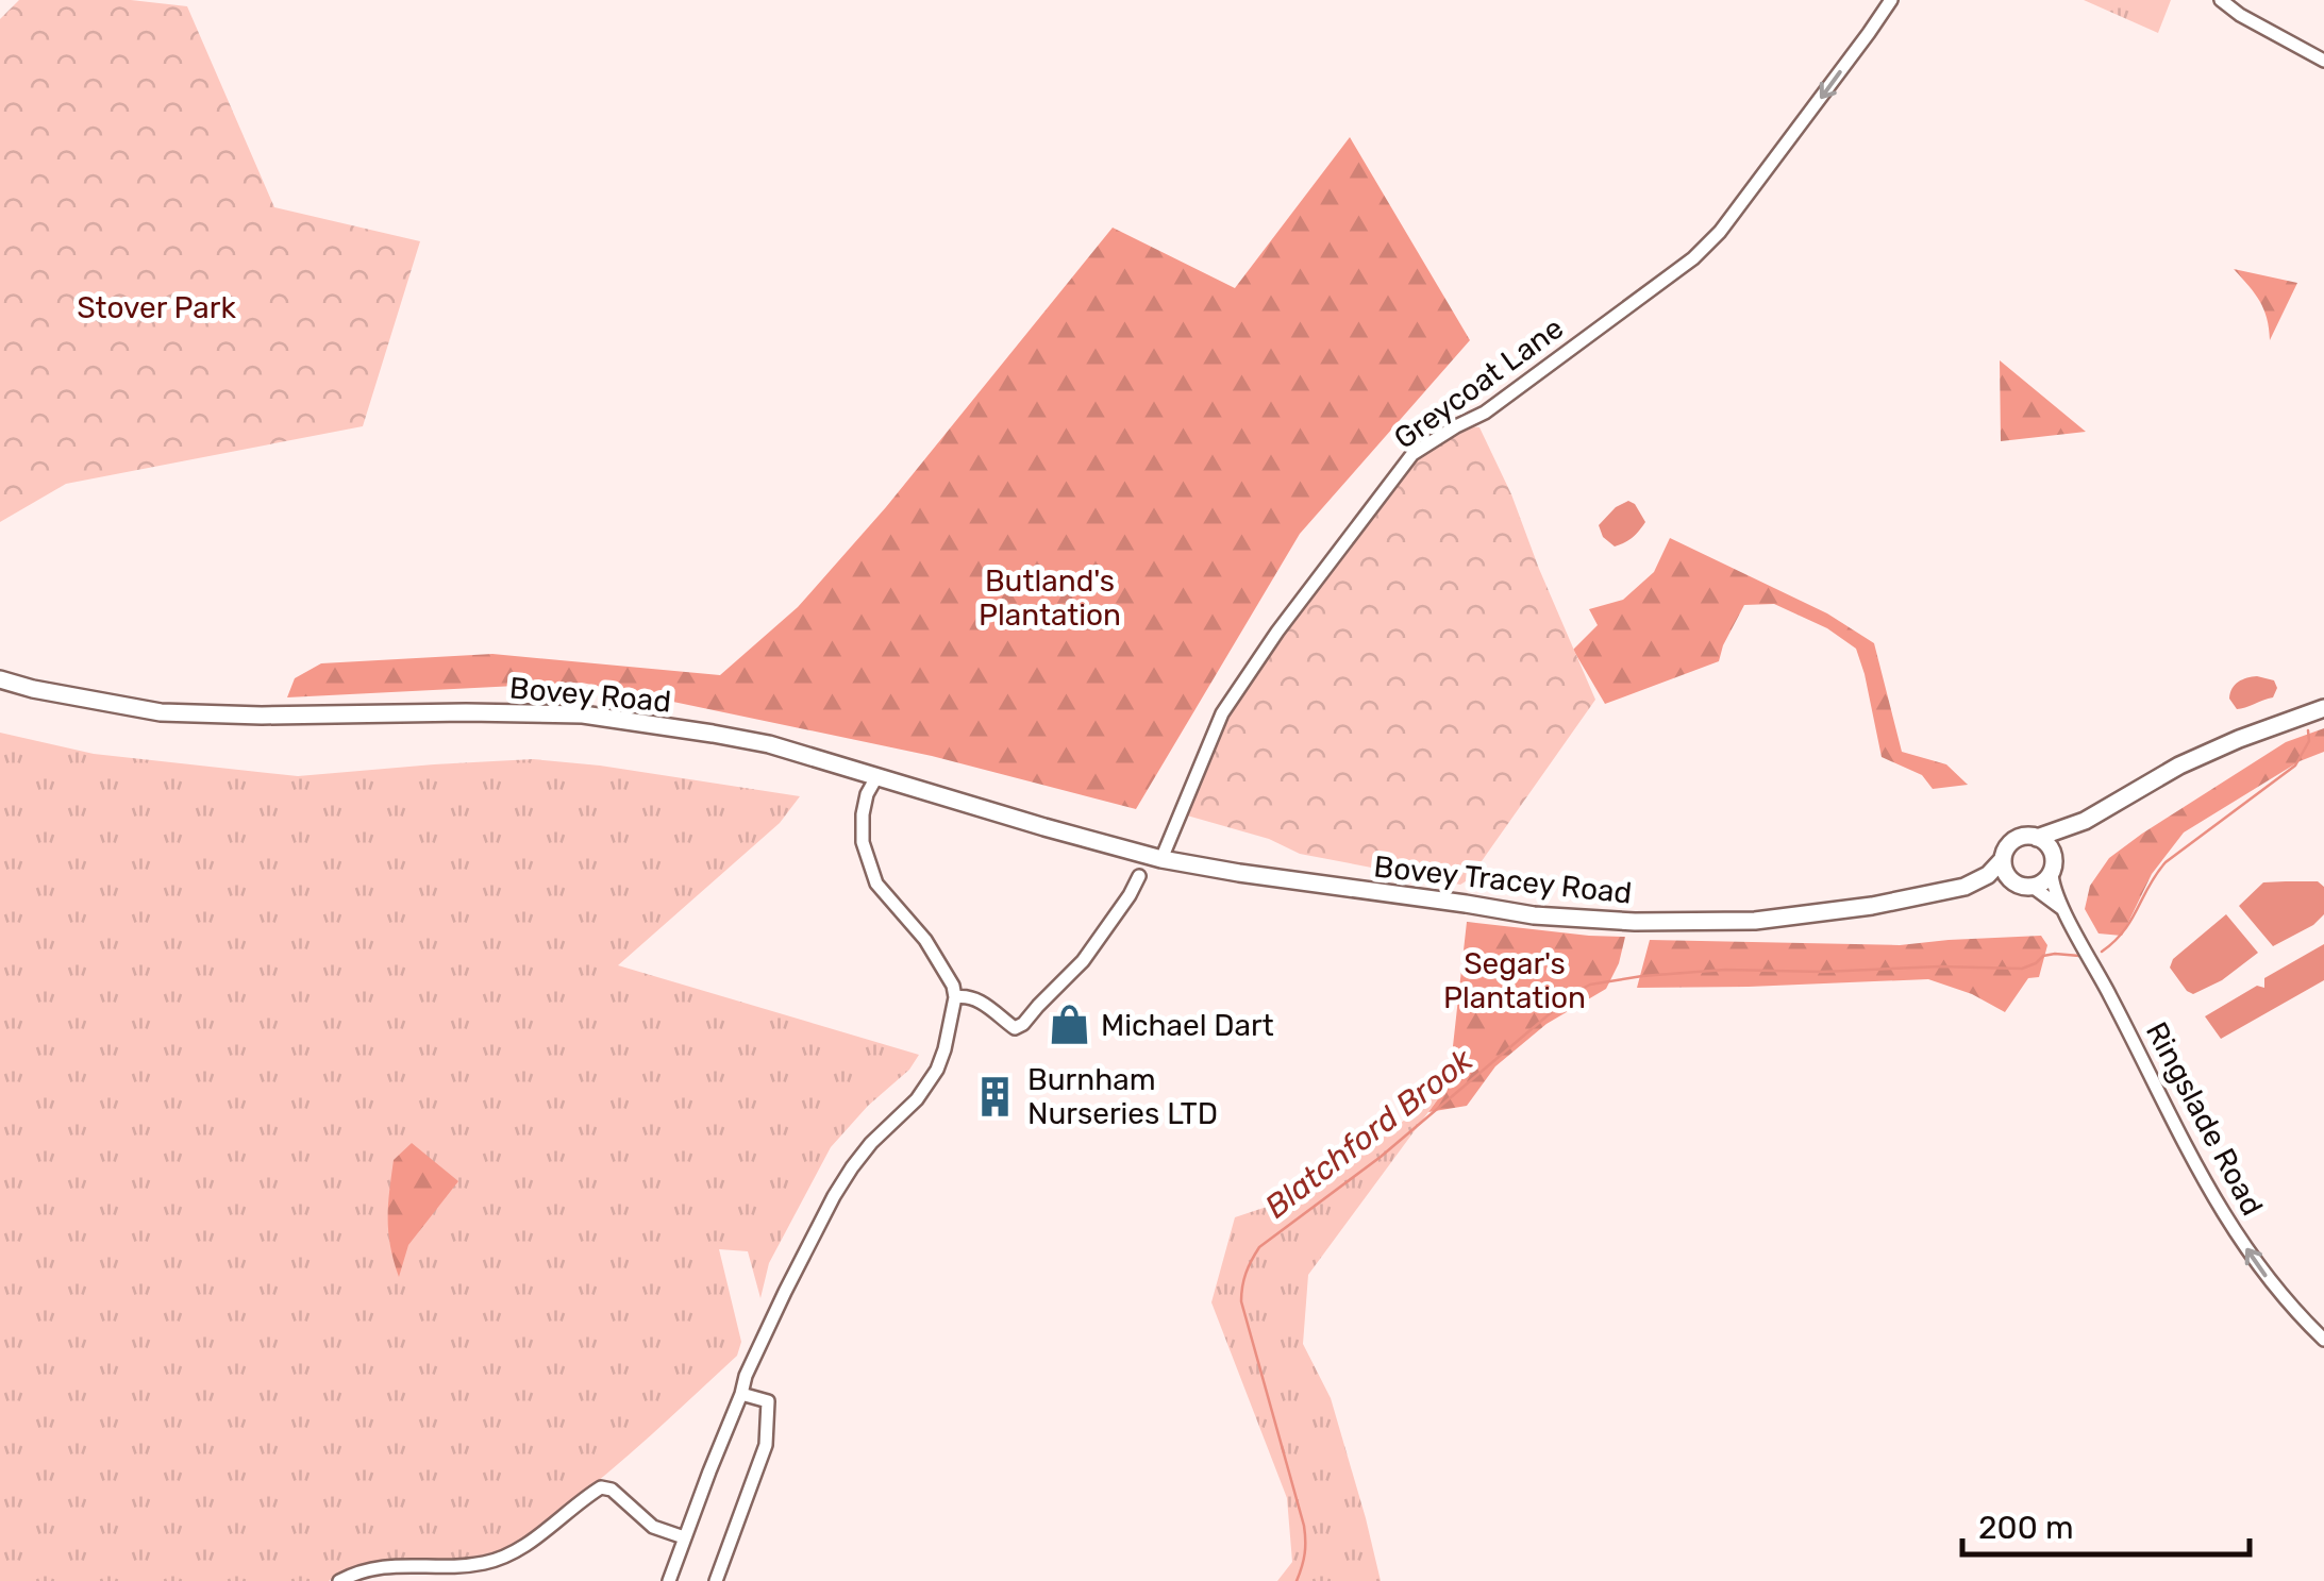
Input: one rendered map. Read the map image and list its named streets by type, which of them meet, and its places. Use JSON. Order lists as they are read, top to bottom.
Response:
{
  "streets": {
    "main road": ["Bovey Road", "Bovey Tracey Road"],
    "street": ["Greycoat Lane", "Ringslade Road"]
  },
  "crossings": [
    ["Greycoat Lane", "Bovey Road"],
    ["Greycoat Lane", "Bovey Tracey Road"],
    ["Bovey Road", "Bovey Tracey Road"],
    ["Bovey Tracey Road", "Ringslade Road"]
  ],
  "one_way": ["Greycoat Lane", "Ringslade Road"],
  "water": ["Blatchford Brook"],
  "parks": ["Stover Park", "Butland's Plantation", "Segar's Plantation"],
  "places": {
    "shop": ["Michael Dart"],
    "building": ["Burnham Nurseries LTD"]
  },
  "scale_bar": "200 m"
}
